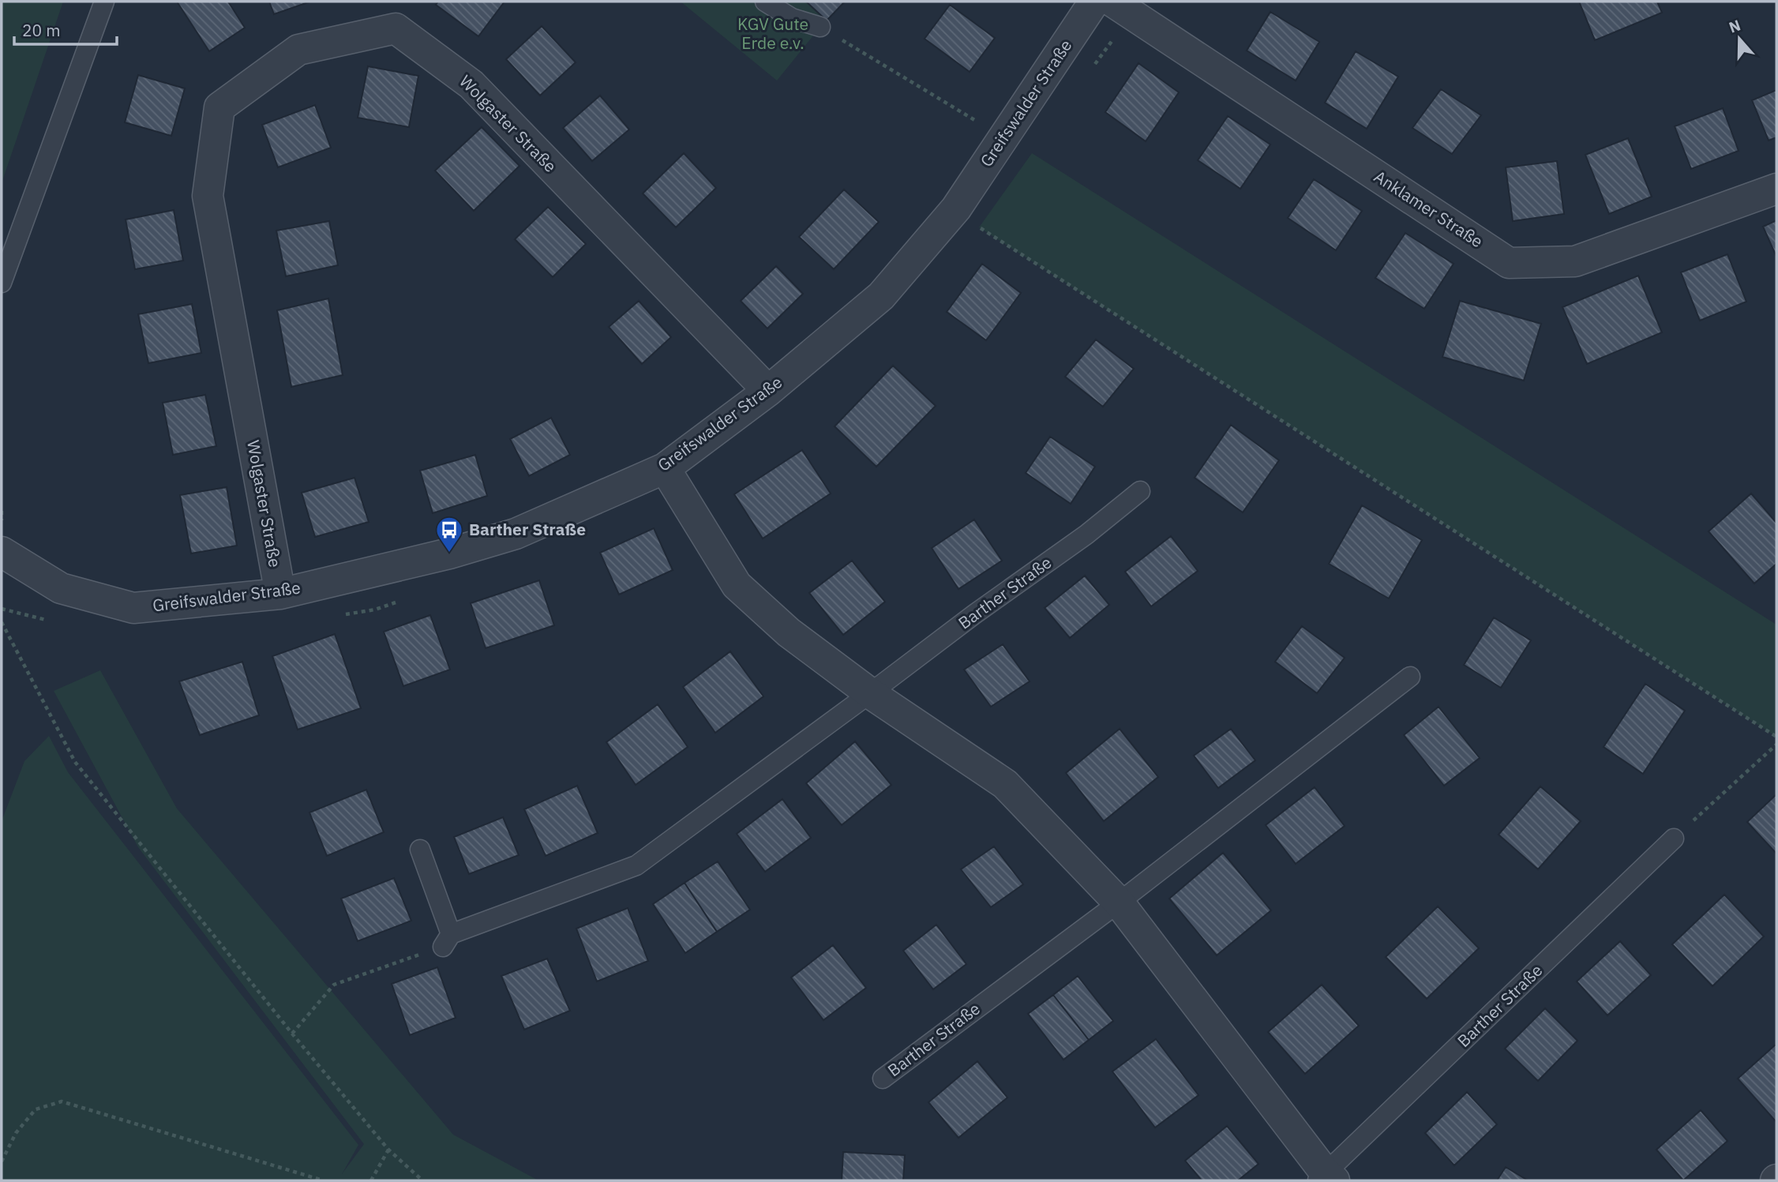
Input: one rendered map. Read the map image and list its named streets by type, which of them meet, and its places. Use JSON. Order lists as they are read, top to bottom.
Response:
{
  "streets": {
    "street": [
      "Greifswalder Straße",
      "Wolgaster Straße",
      "Anklamer Straße",
      "Barther Straße"
    ]
  },
  "crossings": [
    ["Greifswalder Straße", "Wolgaster Straße"],
    ["Greifswalder Straße", "Barther Straße"]
  ],
  "parks": ["KGV Gute Erde e.v."],
  "places": {
    "bus stop": ["Barther Straße"]
  },
  "scale_bar": "20 m",
  "north": "top"
}
